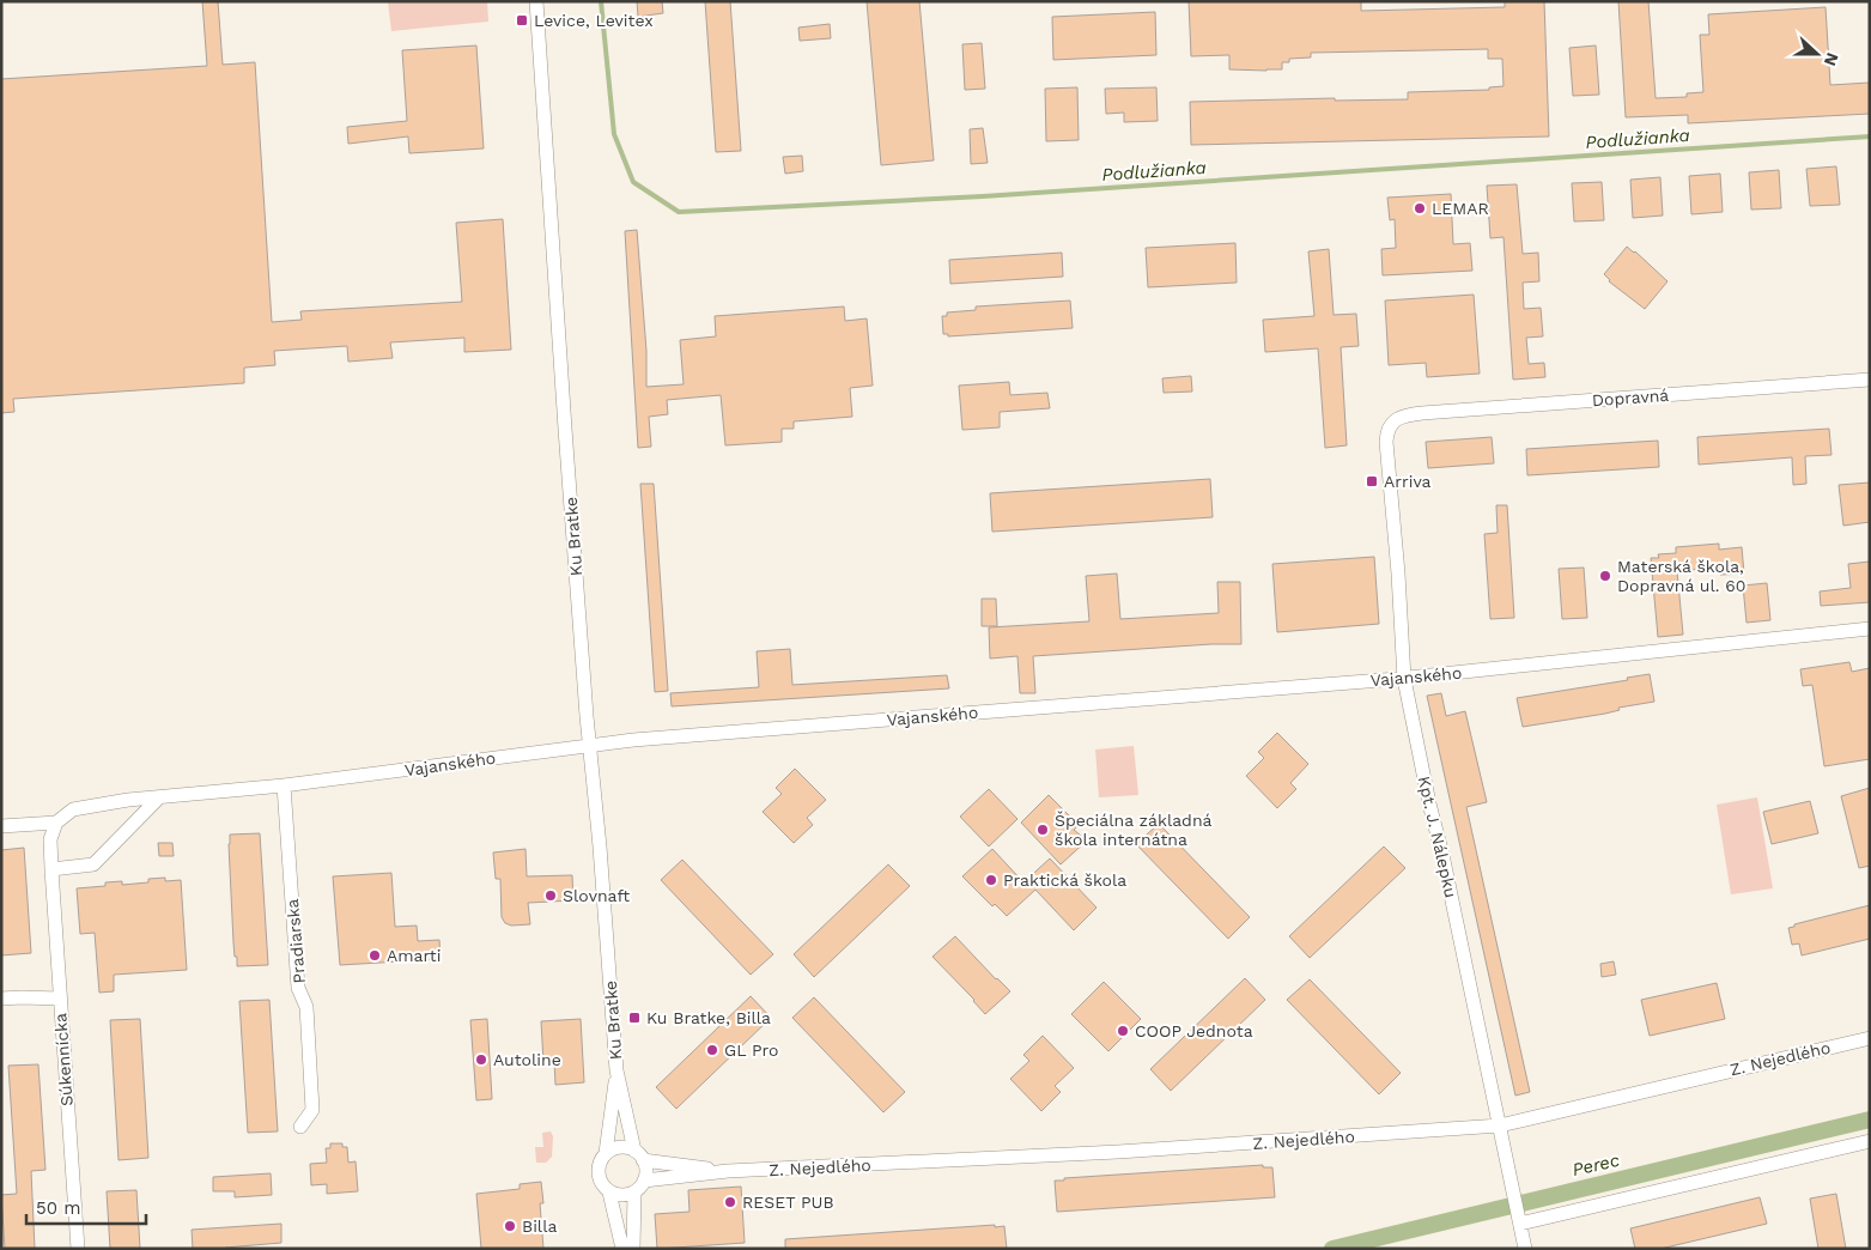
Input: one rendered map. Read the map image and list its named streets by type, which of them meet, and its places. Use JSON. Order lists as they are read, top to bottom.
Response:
{
  "streets": {
    "street": [
      "Dopravná",
      "Ku Bratke",
      "Vajanského",
      "Kpt. J. Nálepku",
      "Pradiarska",
      "Z. Nejedlého",
      "Súkennícka"
    ]
  },
  "crossings": [
    ["Dopravná", "Kpt. J. Nálepku"],
    ["Ku Bratke", "Vajanského"],
    ["Ku Bratke", "Z. Nejedlého"],
    ["Vajanského", "Kpt. J. Nálepku"],
    ["Vajanského", "Pradiarska"],
    ["Vajanského", "Súkennícka"],
    ["Kpt. J. Nálepku", "Z. Nejedlého"]
  ],
  "water": ["Podlužianka", "Perec"],
  "places": {
    "transit": ["Levice, Levitex", "Arriva", "Ku Bratke, Billa"],
    "other": [
      "LEMAR",
      "Materská škola, Dopravná ul. 60",
      "Špeciálna základná škola internátna",
      "Praktická škola",
      "Slovnaft",
      "Amarti",
      "COOP Jednota",
      "GL Pro",
      "Autoline",
      "RESET PUB",
      "Billa"
    ]
  },
  "scale_bar": "50 m",
  "north": "right"
}
